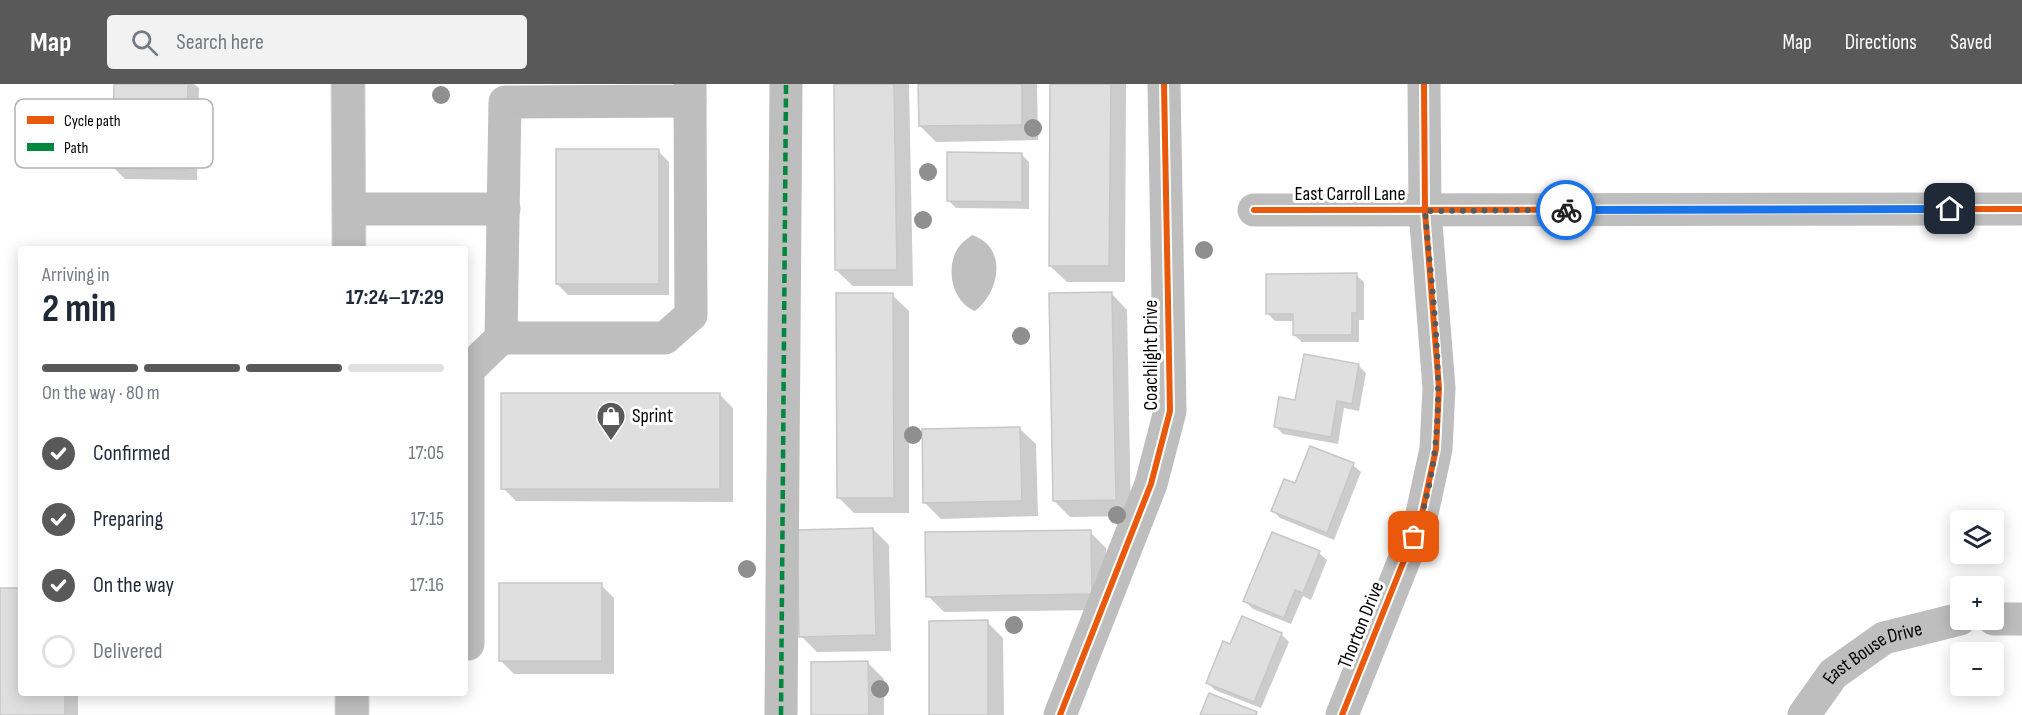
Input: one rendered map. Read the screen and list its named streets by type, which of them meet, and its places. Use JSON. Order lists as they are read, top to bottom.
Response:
{
  "streets": {
    "street": [
      "East Carroll Lane",
      "Coachlight Drive",
      "Thorton Drive",
      "East Bouse Drive"
    ]
  },
  "crossings": [
    ["East Carroll Lane", "Thorton Drive"]
  ],
  "places": {
    "shop": ["Sprint"]
  },
  "legend": ["Cycle path", "Path"],
  "page": {
    "header": "Map",
    "search": "Search here",
    "nav": ["Map", "Directions", "Saved"],
    "heading": ["2 min", "Arriving in", "17:24–17:29"],
    "bar": "On the way · 80 m",
    "list": [
      ["Confirmed", "17:05"],
      ["Preparing", "17:15"],
      ["On the way", "17:16"],
      "Delivered"
    ],
    "map_buttons": ["+", "−"]
  }
}
